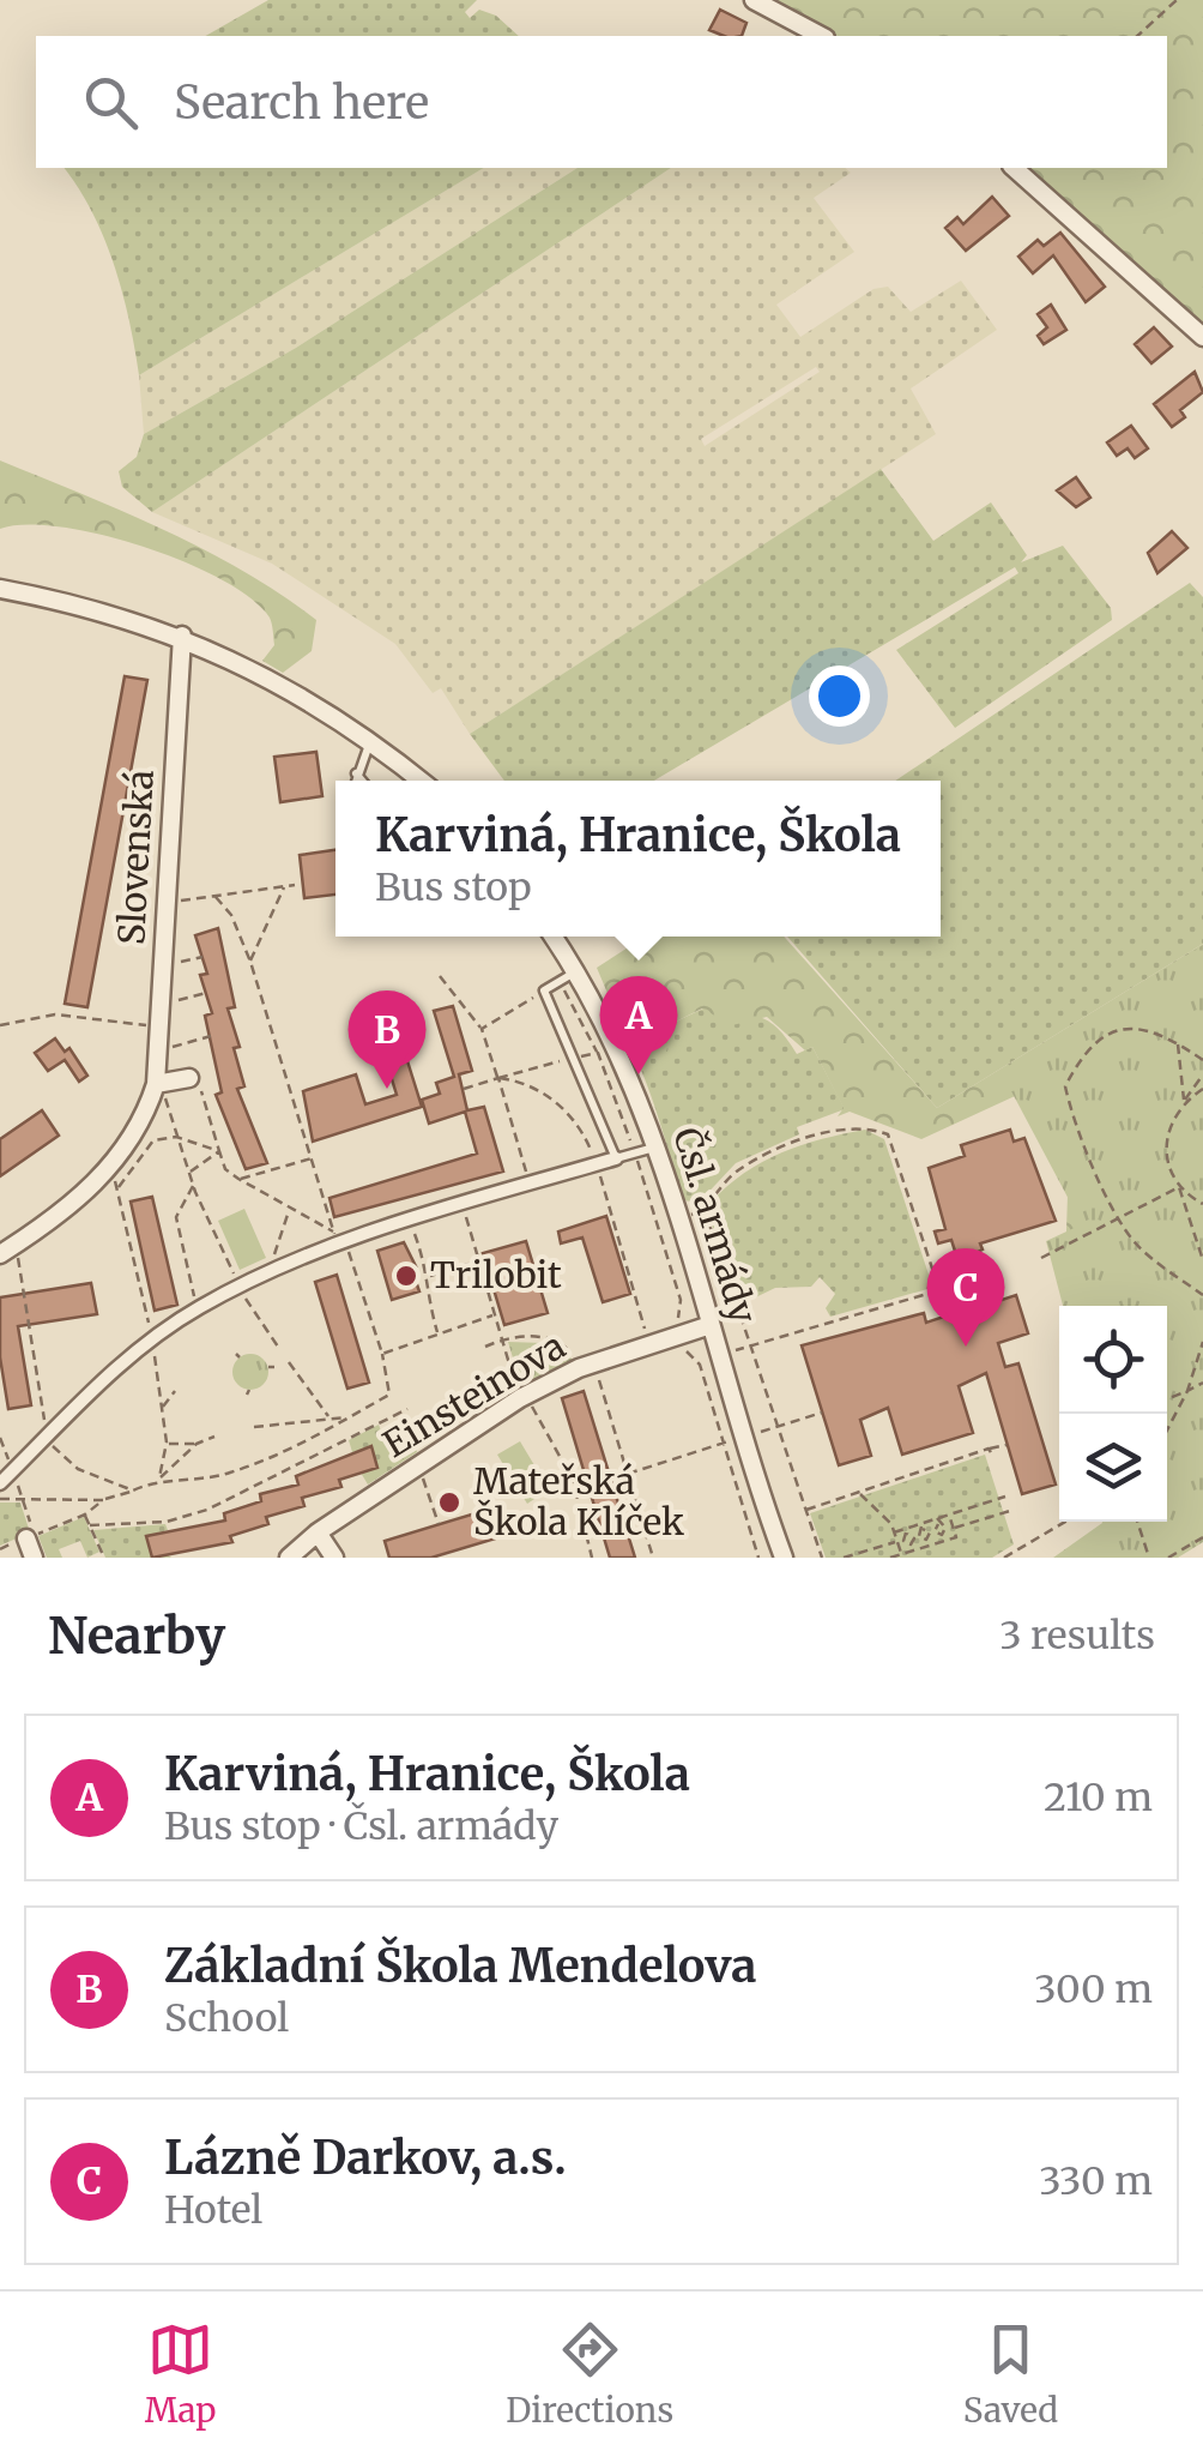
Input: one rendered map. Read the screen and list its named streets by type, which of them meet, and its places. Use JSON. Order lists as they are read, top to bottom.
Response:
{
  "streets": {
    "street": ["Slovenská", "Čsl. armády", "Einsteinova"]
  },
  "crossings": [
    ["Čsl. armády", "Einsteinova"]
  ],
  "places": ["Trilobit", "Mateřská Škola Klíček"],
  "page": {
    "search": "Search here",
    "popup": ["Karviná, Hranice, Škola", "Bus stop"],
    "pins": ["A", "B", "C"],
    "heading": ["Nearby", "3 results"],
    "list": [
      {
        "mark": "A",
        "name": "Karviná, Hranice, Škola",
        "note": "Bus stop · Čsl. armády",
        "value": "210 m"
      },
      {
        "mark": "B",
        "name": "Základní Škola Mendelova",
        "note": "School",
        "value": "300 m"
      },
      {
        "mark": "C",
        "name": "Lázně Darkov, a.s.",
        "note": "Hotel",
        "value": "330 m"
      }
    ],
    "nav": ["Map", "Directions", "Saved"]
  }
}
